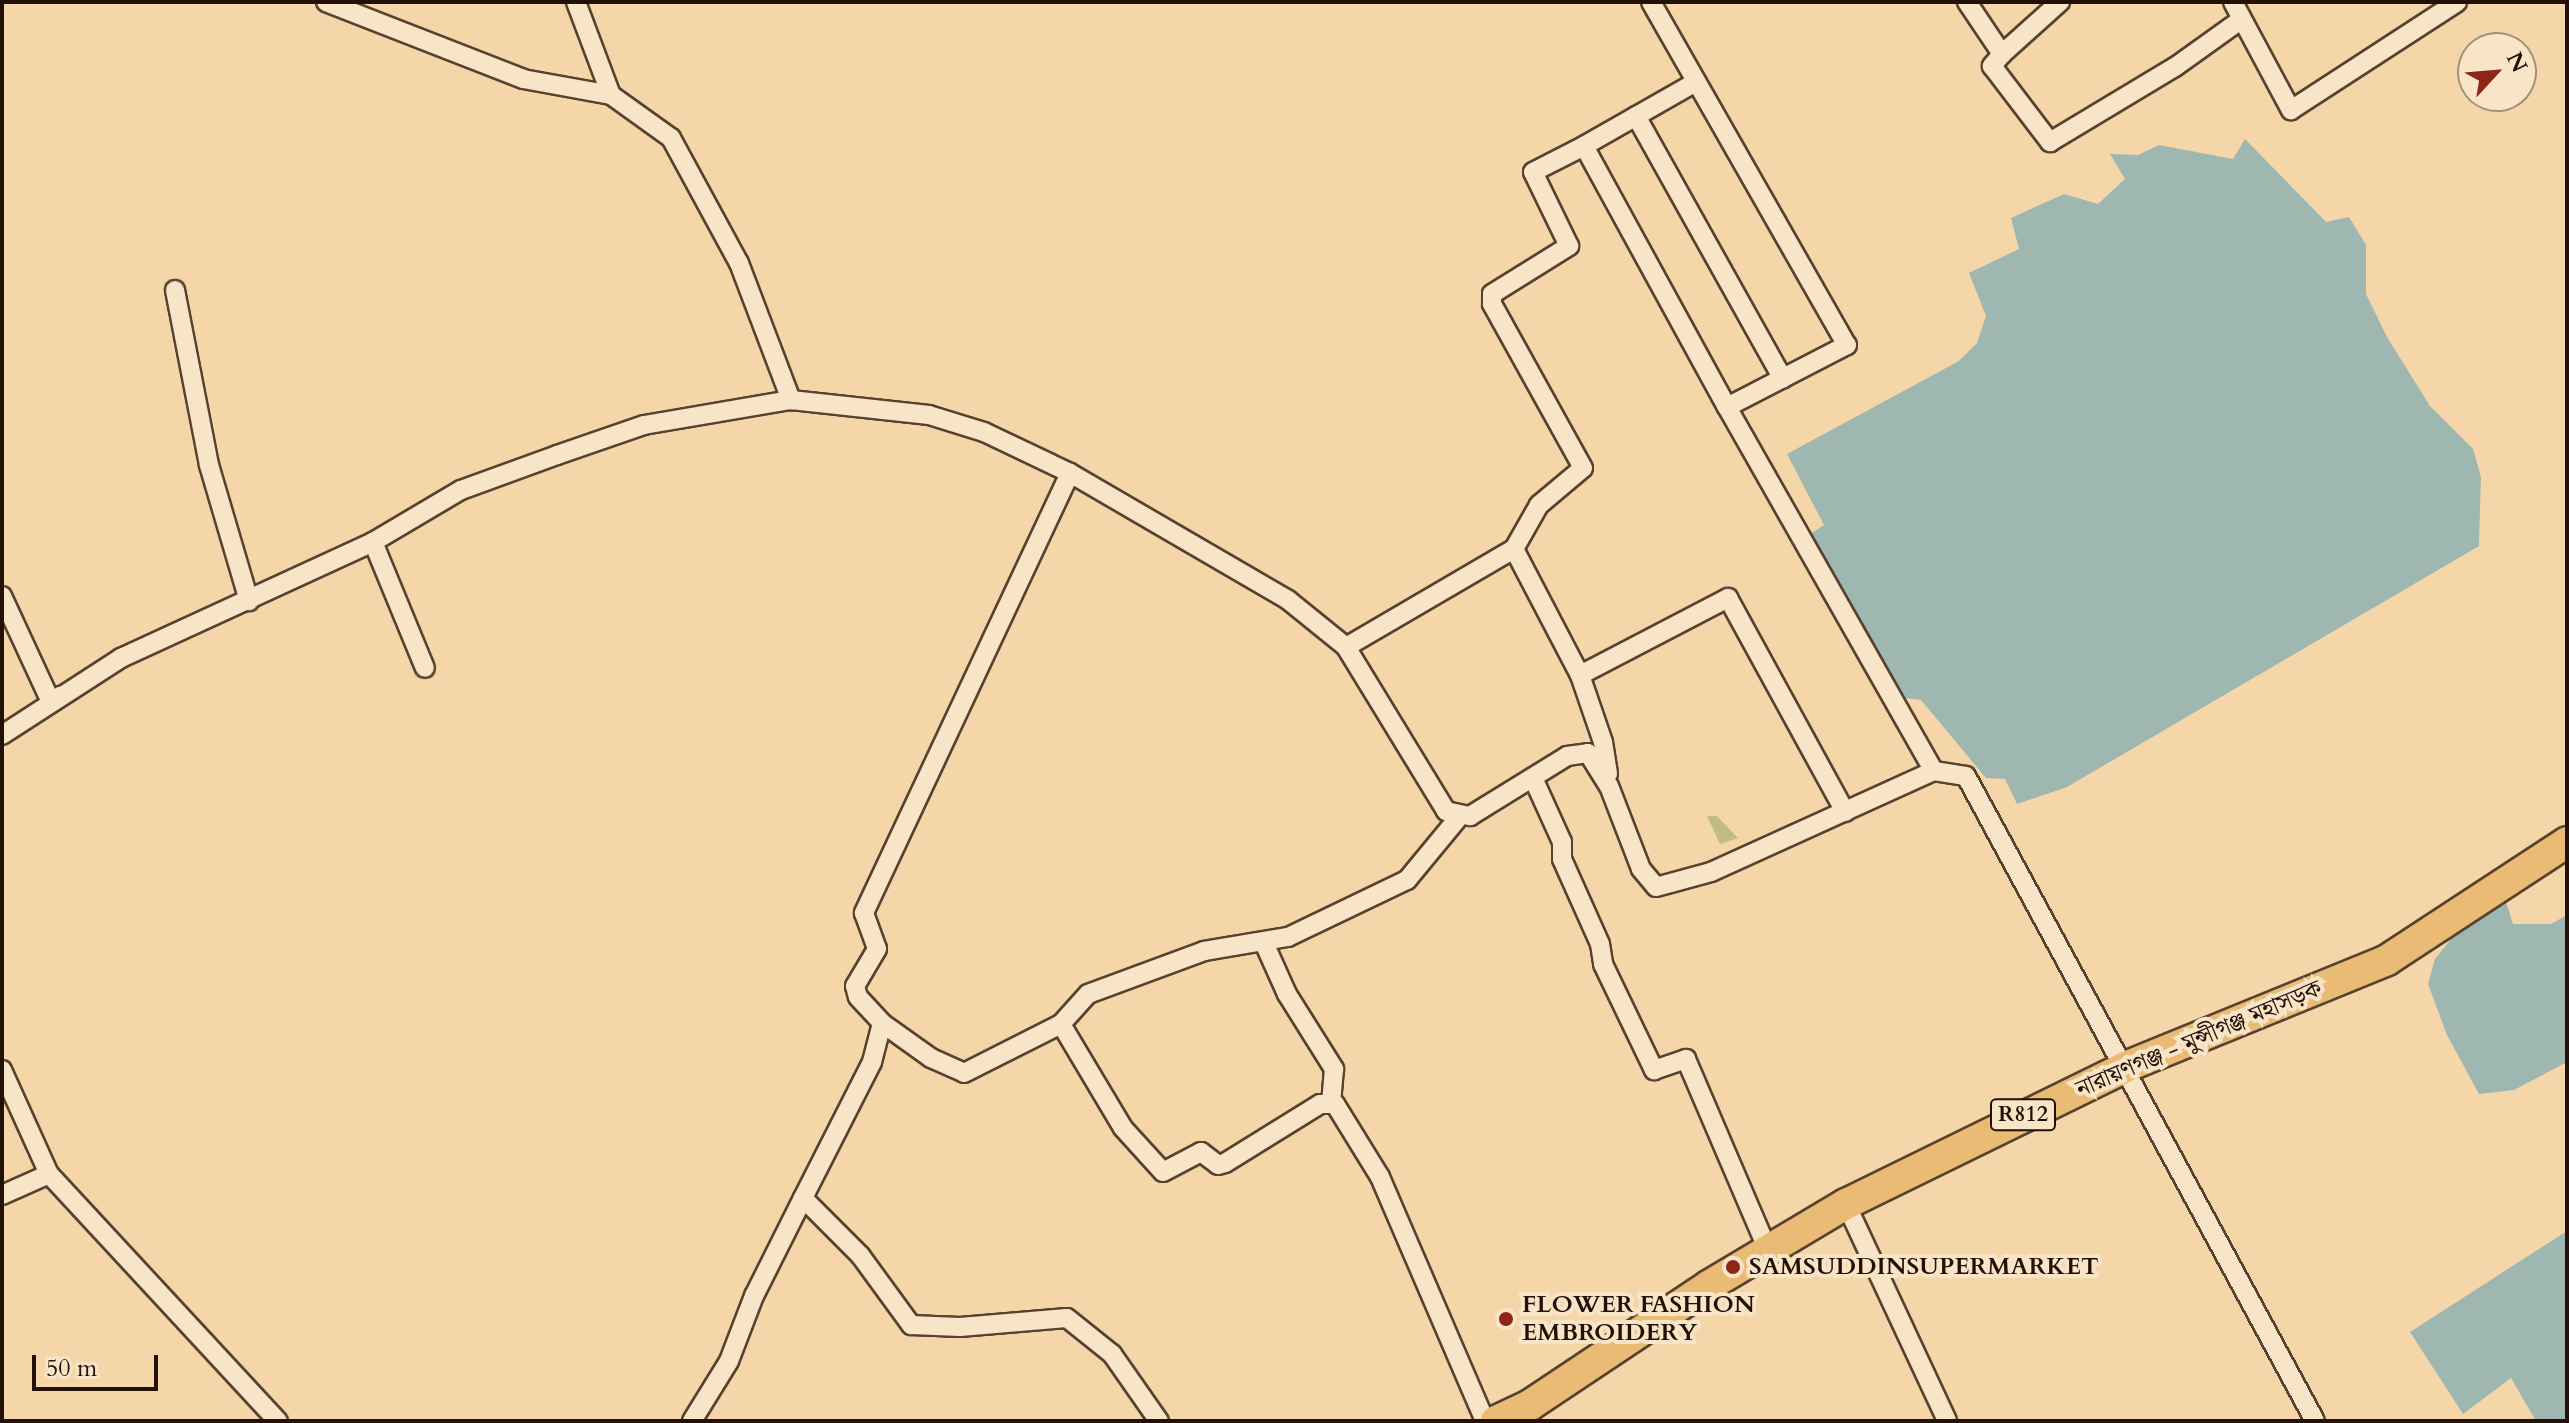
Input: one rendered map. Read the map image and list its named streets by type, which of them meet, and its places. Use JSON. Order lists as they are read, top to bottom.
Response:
{
  "streets": {
    "main road": ["নারায়ণগঞ্জ - মুন্সীগঞ্জ মহাসড়ক", "R812"]
  },
  "places": ["SAMSUDDINSUPERMARKET", "FLOWER FASHION EMBROIDERY"],
  "scale_bar": "50 m",
  "north": "top right"
}
